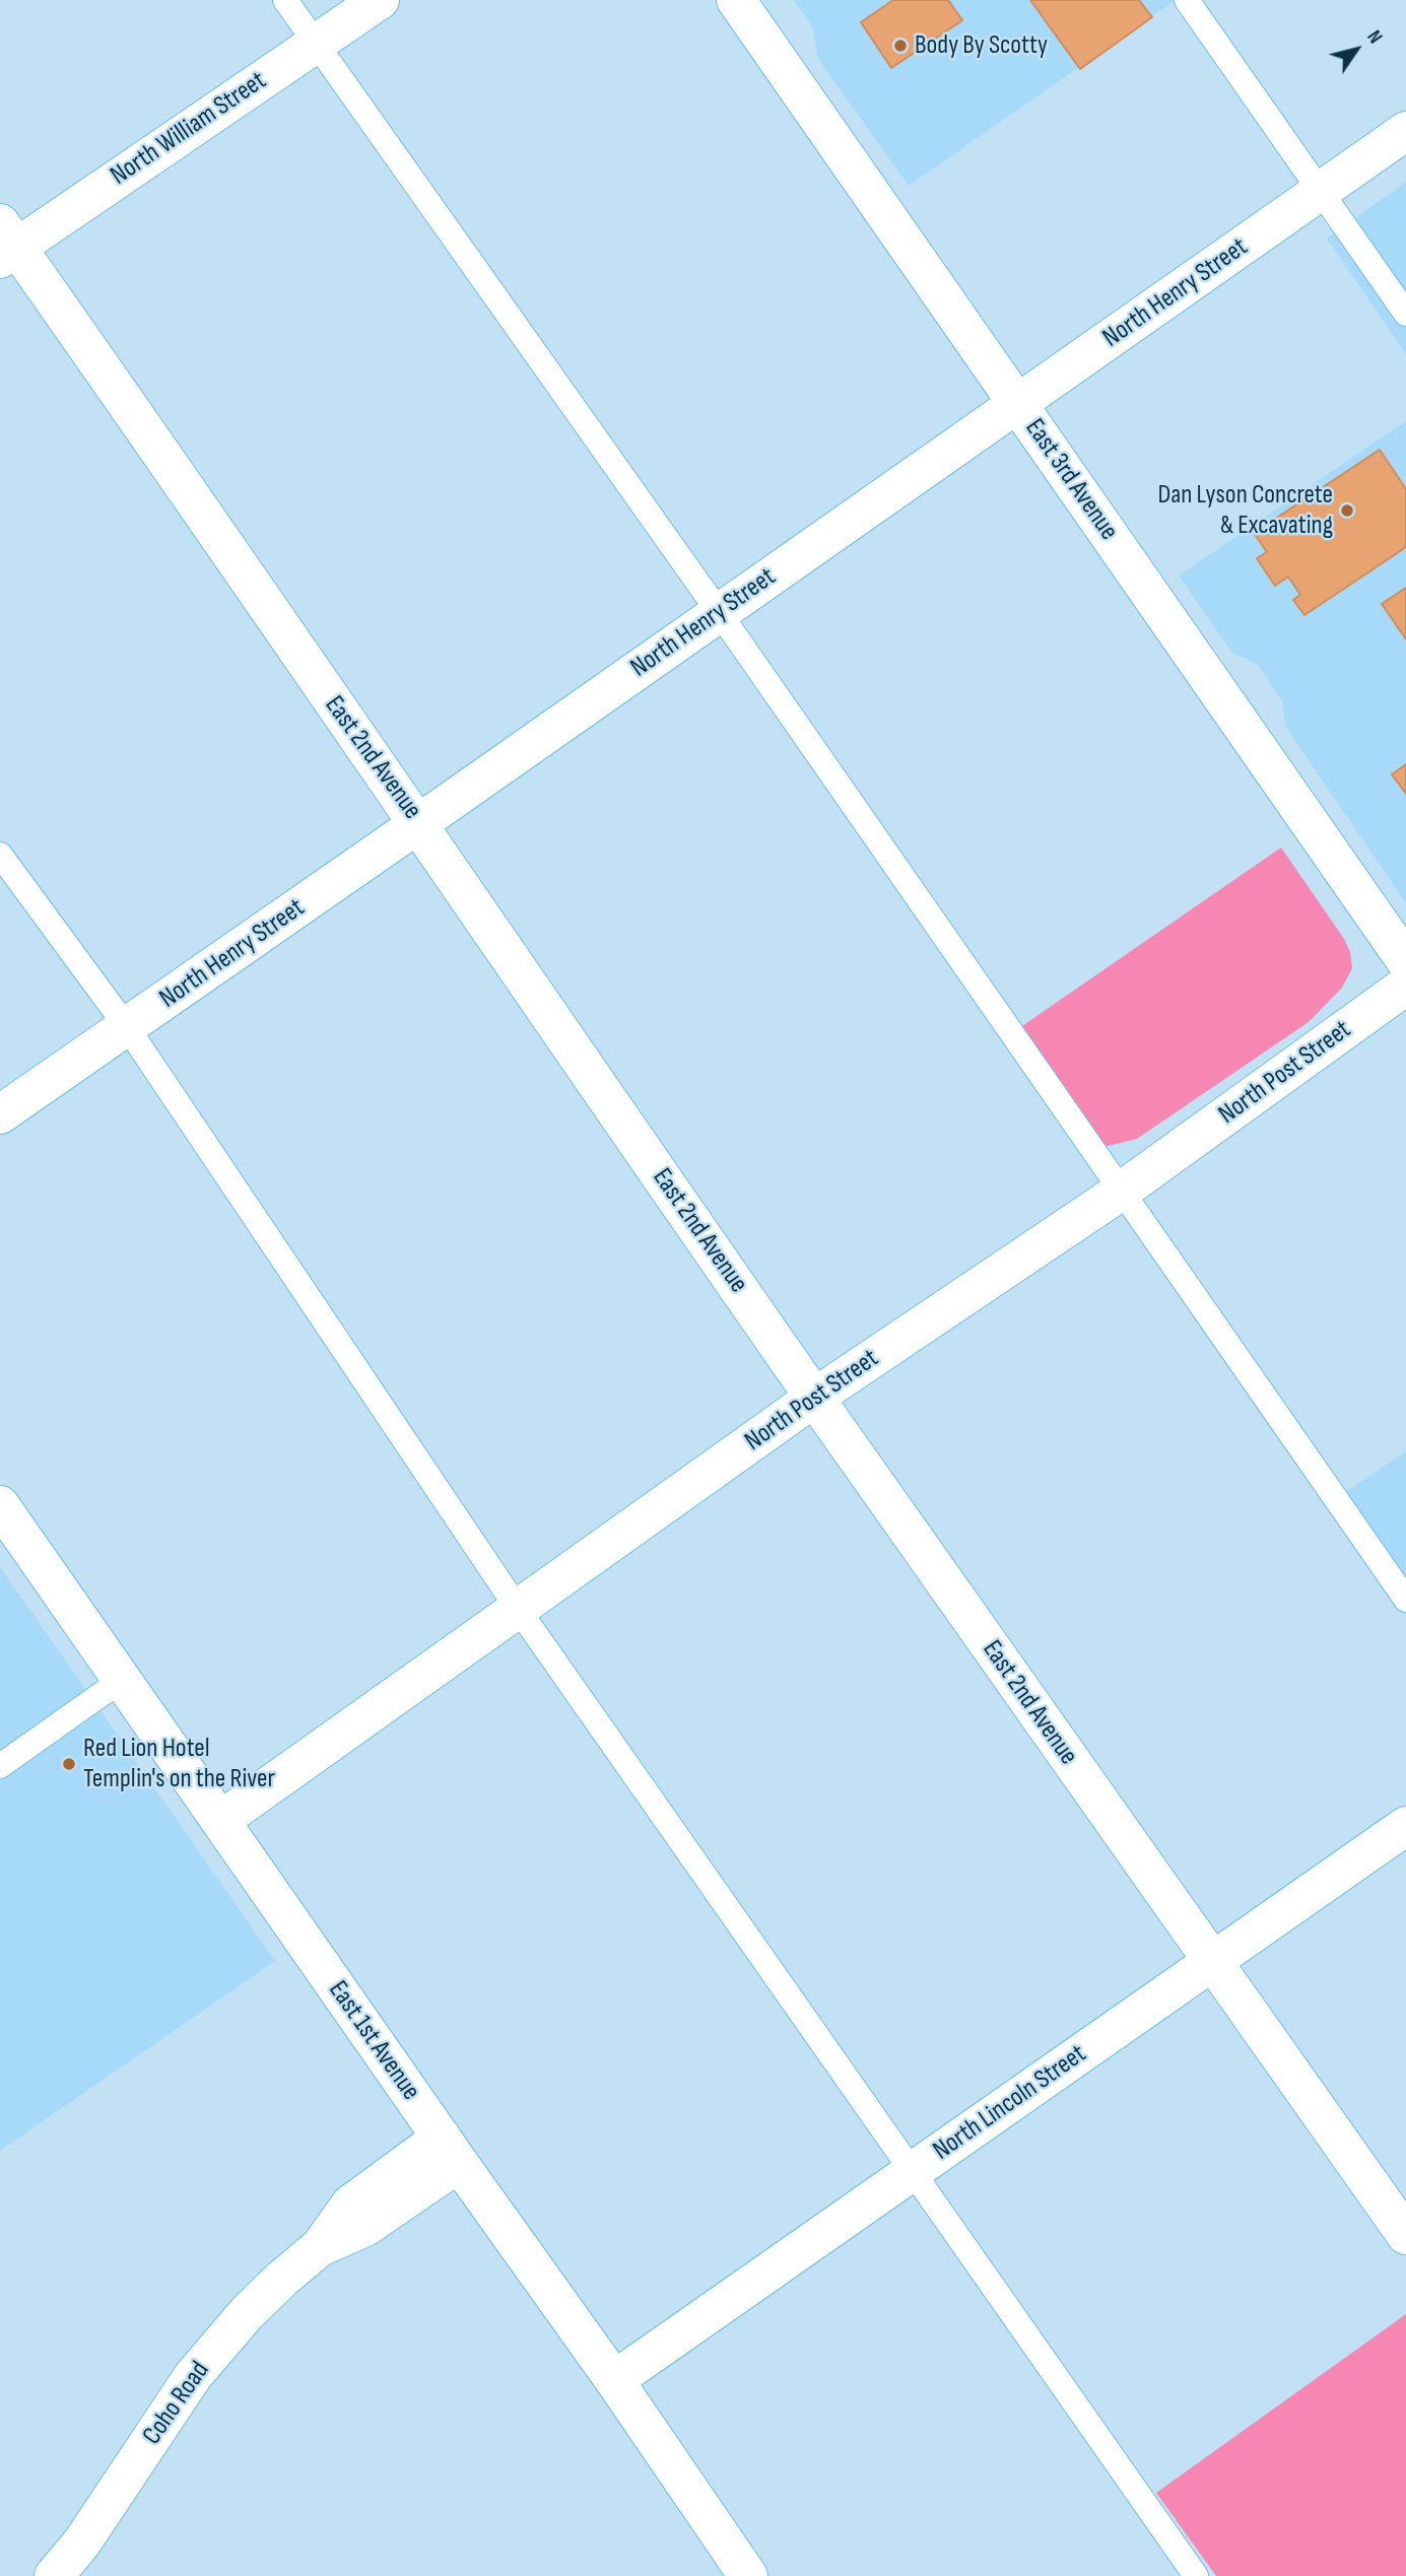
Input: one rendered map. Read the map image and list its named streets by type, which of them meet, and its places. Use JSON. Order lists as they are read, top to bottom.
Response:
{
  "streets": {
    "street": [
      "North William Street",
      "North Henry Street",
      "East 3rd Avenue",
      "East 2nd Avenue",
      "North Post Street",
      "East 1st Avenue",
      "North Lincoln Street",
      "Coho Road"
    ]
  },
  "crossings": [
    ["North William Street", "East 2nd Avenue"],
    ["North Henry Street", "East 3rd Avenue"],
    ["North Henry Street", "East 2nd Avenue"],
    ["East 2nd Avenue", "North Post Street"],
    ["East 2nd Avenue", "North Lincoln Street"],
    ["North Post Street", "East 1st Avenue"],
    ["East 1st Avenue", "North Lincoln Street"],
    ["East 1st Avenue", "Coho Road"]
  ],
  "places": ["Body By Scotty", "Dan Lyson Concrete & Excavating", "Red Lion Hotel Templin's on the River"],
  "north": "top right"
}
